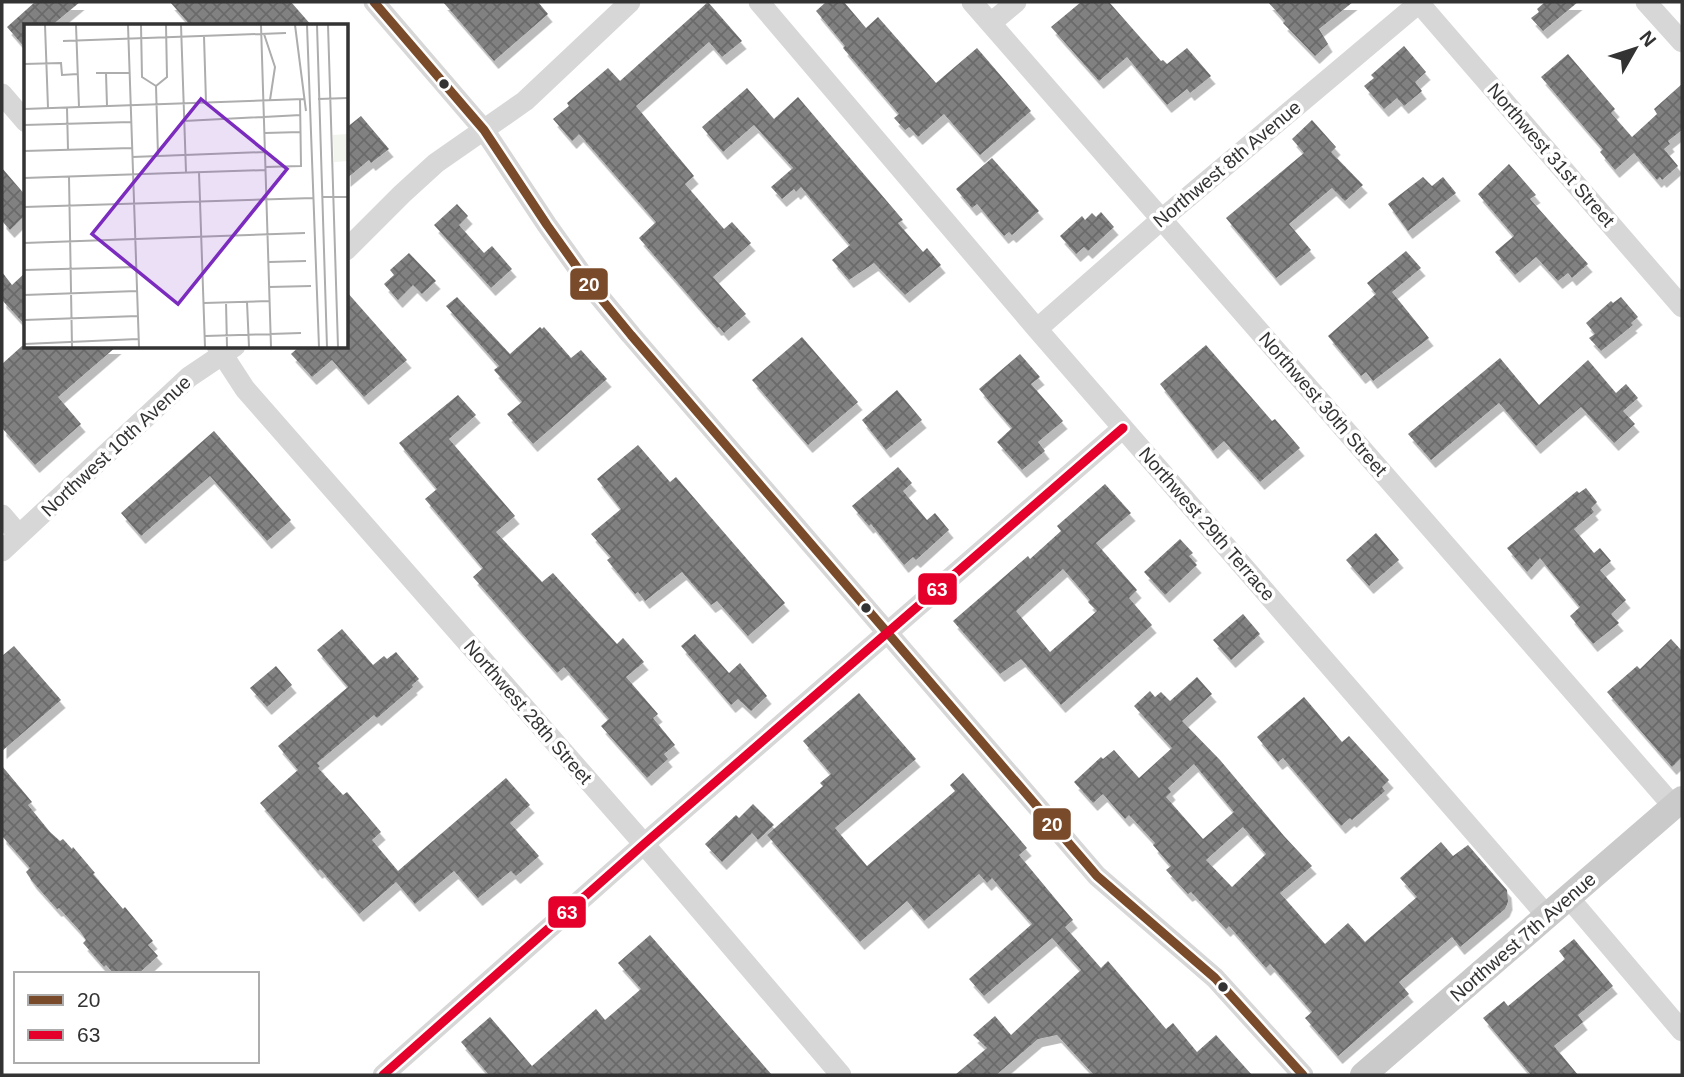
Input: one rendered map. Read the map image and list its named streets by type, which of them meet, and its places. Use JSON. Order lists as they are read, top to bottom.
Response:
{
  "streets": {
    "main road": ["Northwest 7th Avenue"],
    "street": [
      "Northwest 31st Street",
      "Northwest 8th Avenue",
      "Northwest 30th Street",
      "Northwest 10th Avenue",
      "Northwest 29th Terrace",
      "Northwest 28th Street"
    ]
  },
  "crossings": [
    ["Northwest 31st Street", "Northwest 8th Avenue"],
    ["Northwest 8th Avenue", "Northwest 30th Street"],
    ["Northwest 8th Avenue", "Northwest 29th Terrace"],
    ["Northwest 30th Street", "Northwest 7th Avenue"],
    ["Northwest 10th Avenue", "Northwest 28th Street"],
    ["Northwest 29th Terrace", "Northwest 7th Avenue"]
  ],
  "lines": ["transit line 20", "transit line 63"],
  "legend": ["20", "63"],
  "north": "top right"
}
